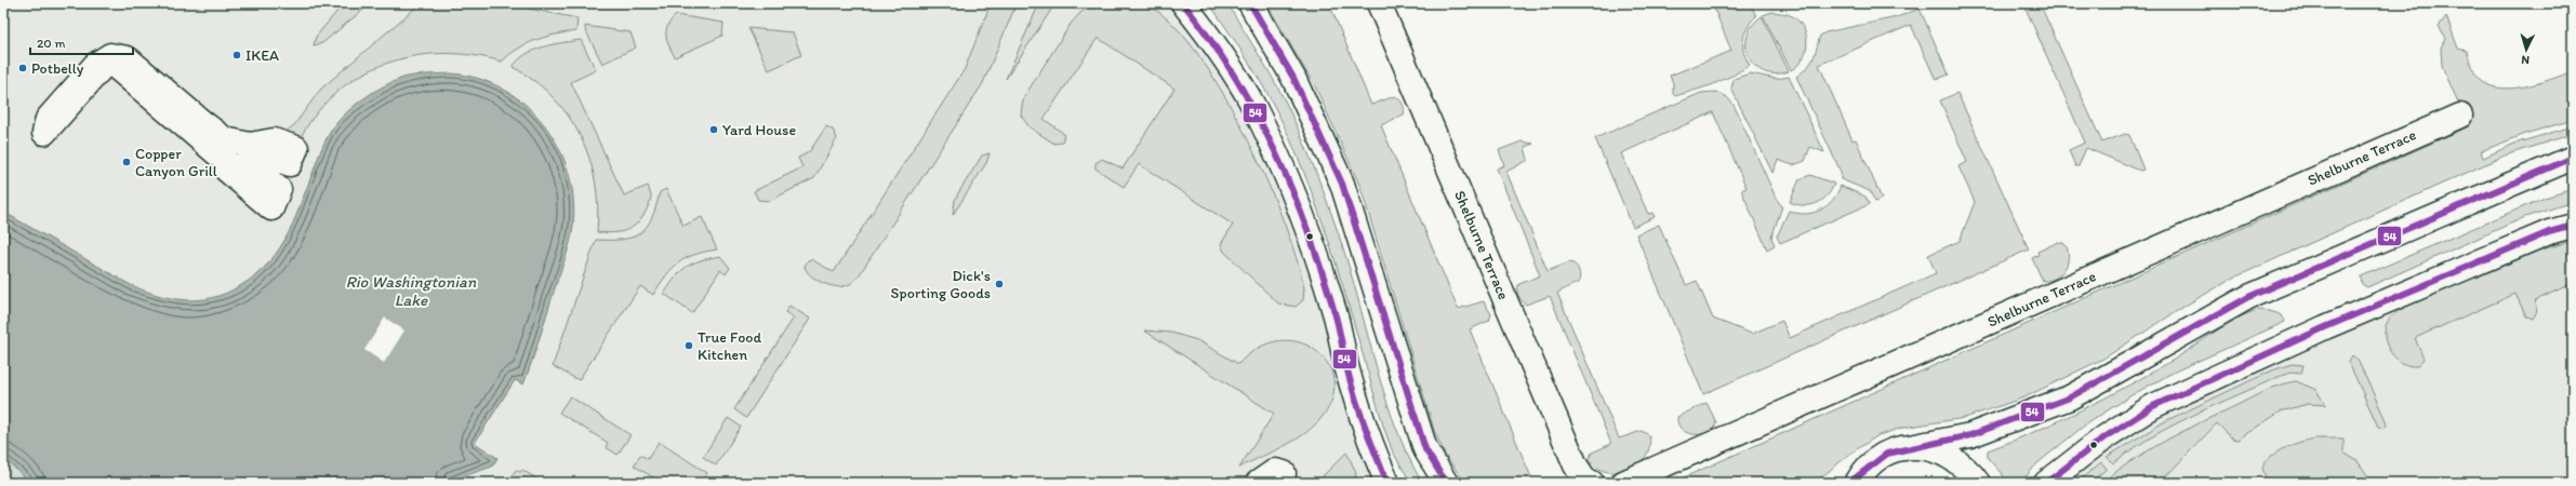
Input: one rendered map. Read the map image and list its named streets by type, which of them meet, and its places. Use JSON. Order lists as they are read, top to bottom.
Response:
{
  "streets": {
    "street": ["Shelburne Terrace"]
  },
  "water": ["Rio Washingtonian Lake"],
  "places": [
    "IKEA",
    "Potbelly",
    "Yard House",
    "Copper Canyon Grill",
    "Dick's Sporting Goods",
    "True Food Kitchen"
  ],
  "lines": ["transit line 54"],
  "scale_bar": "20 m",
  "north": "bottom"
}
